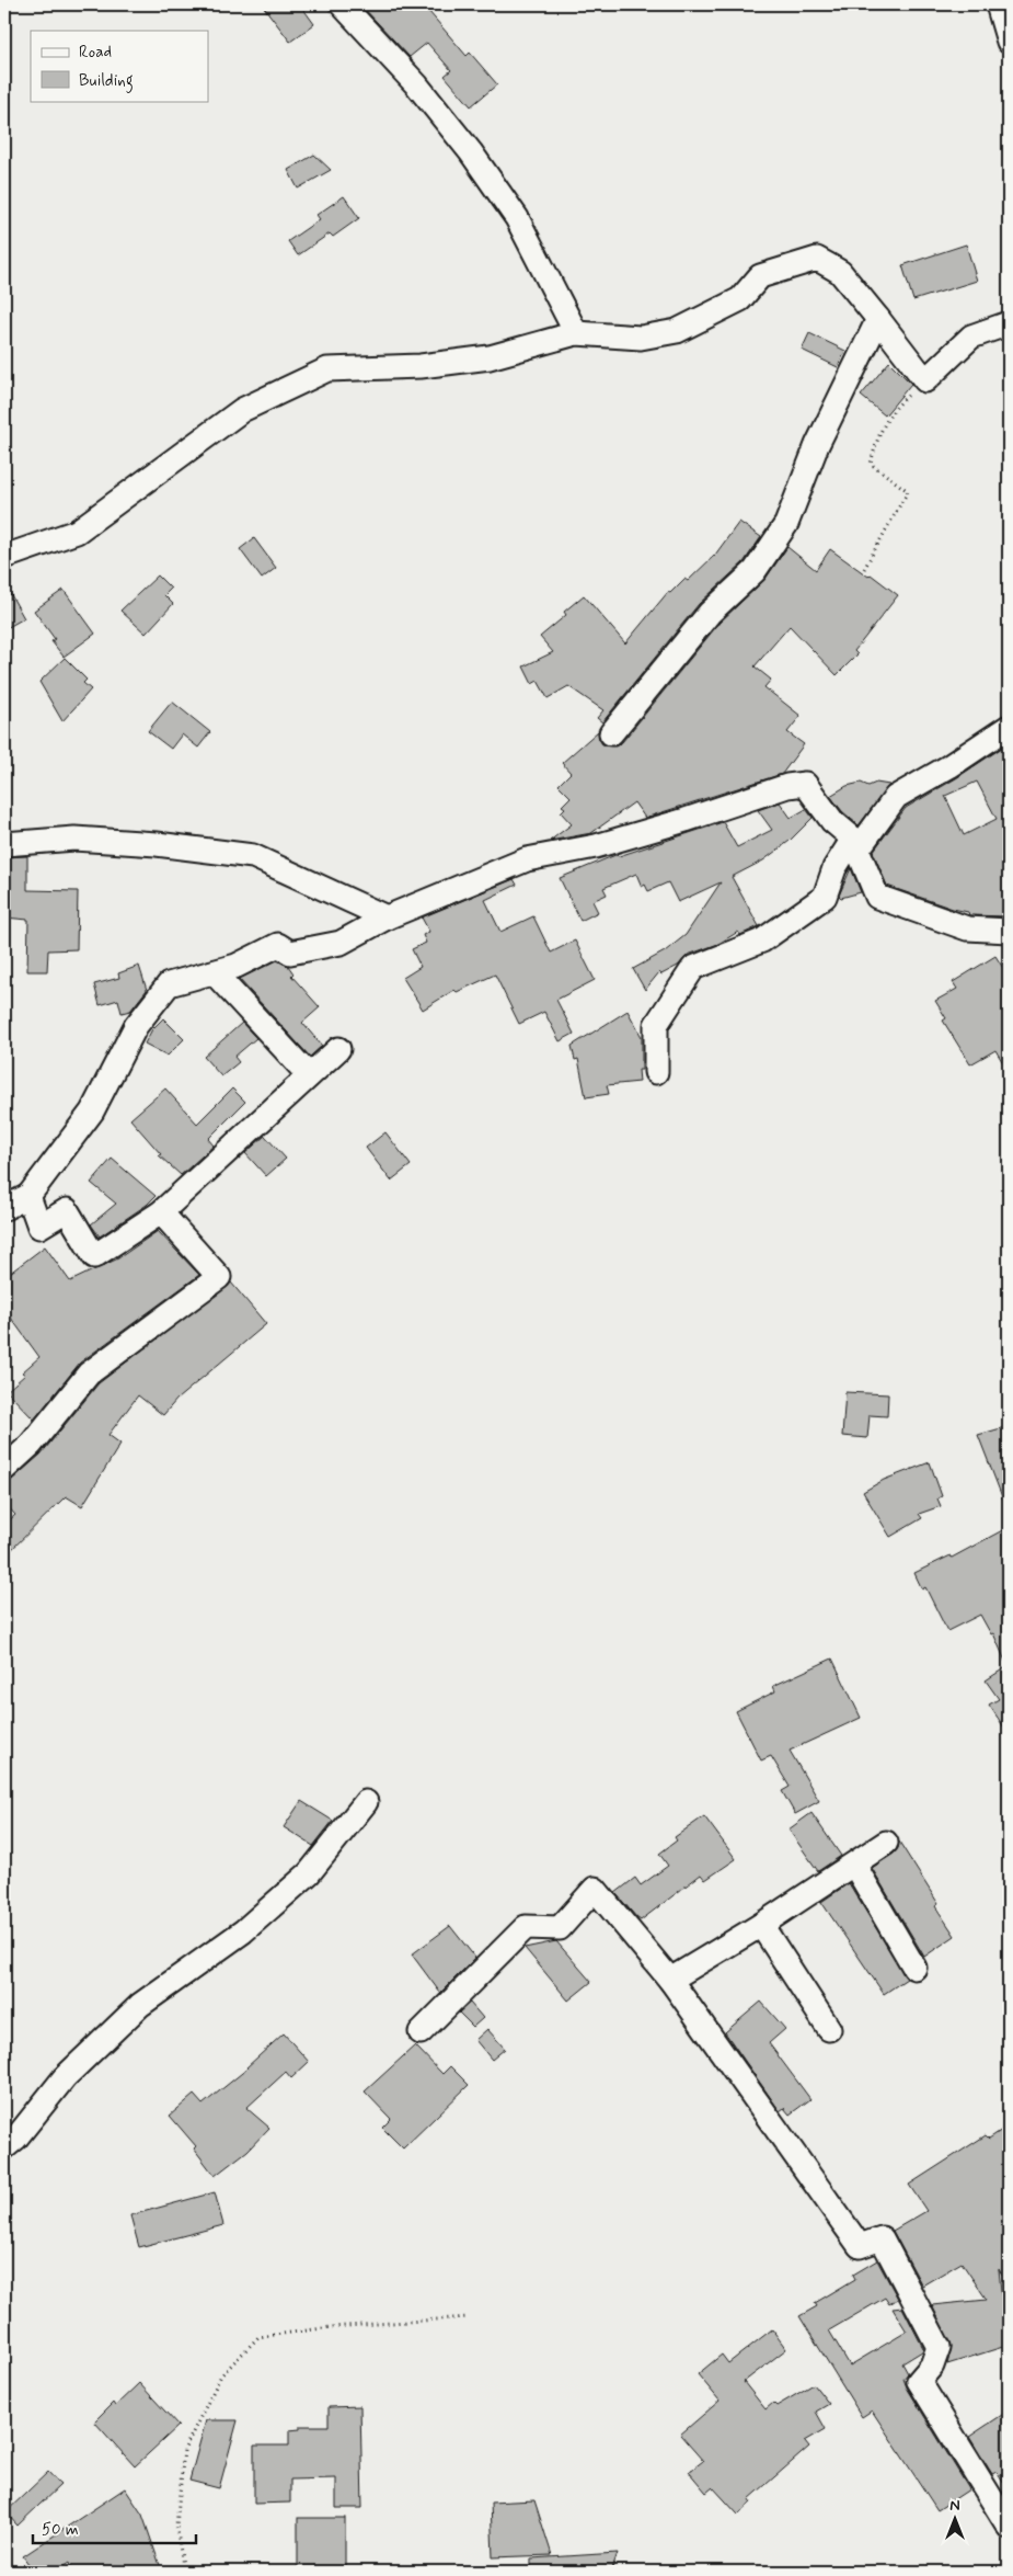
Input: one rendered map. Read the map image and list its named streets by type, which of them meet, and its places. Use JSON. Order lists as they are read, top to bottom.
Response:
{
  "legend": ["Road", "Building"],
  "scale_bar": "50 m",
  "north": "top"
}
